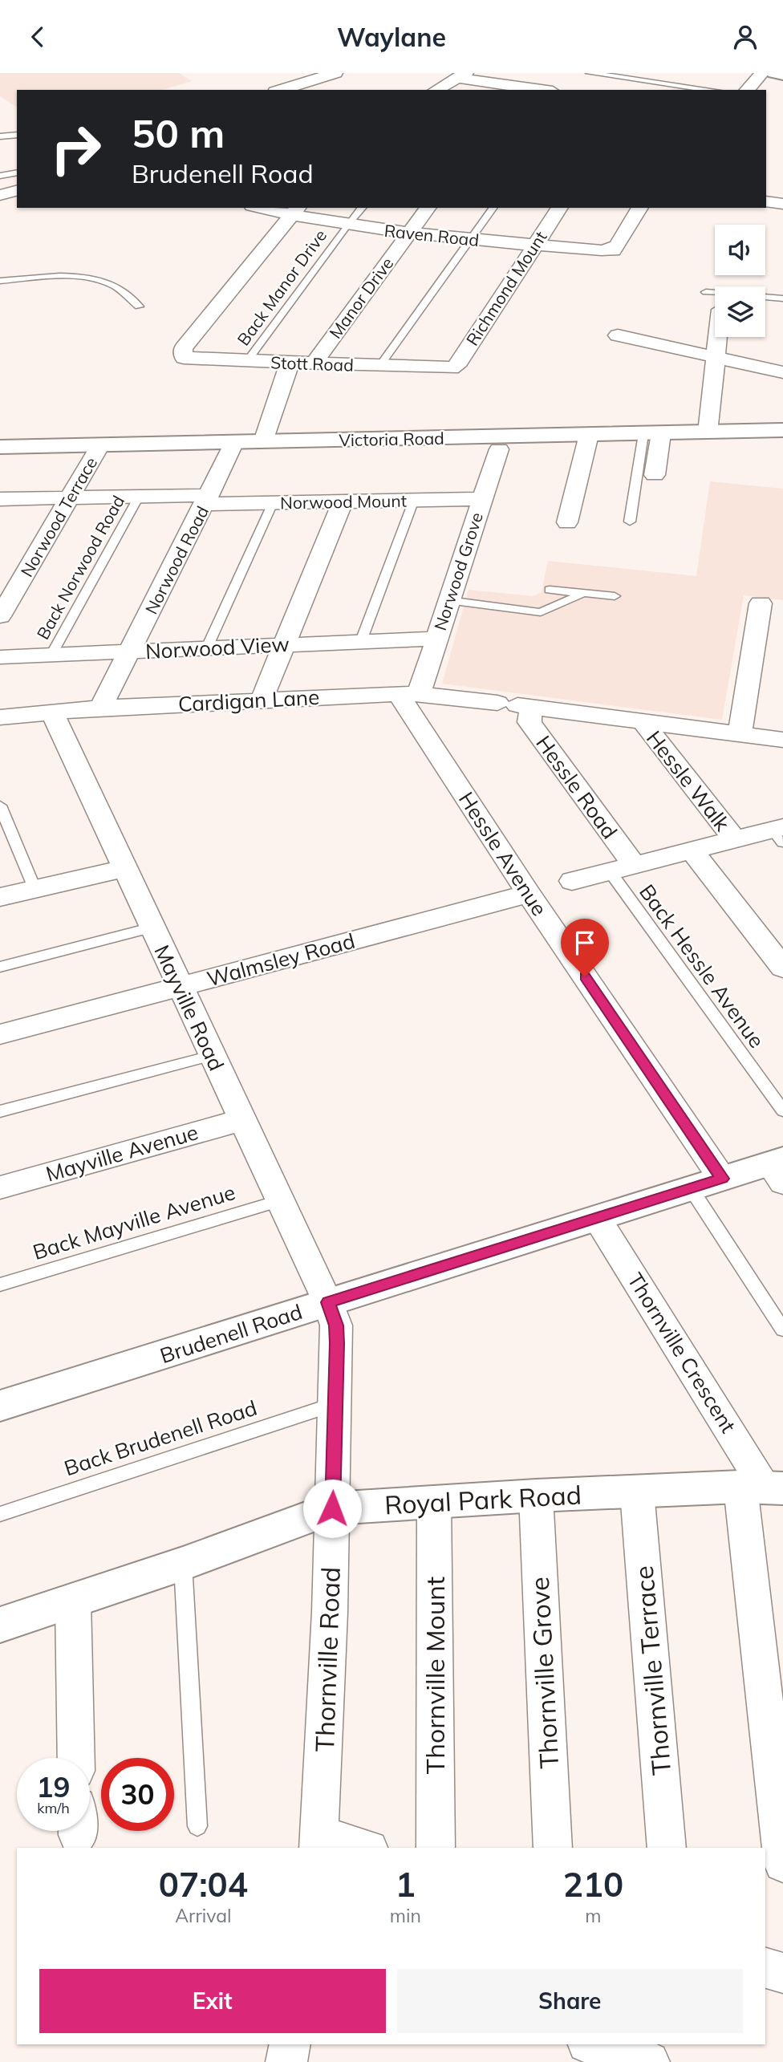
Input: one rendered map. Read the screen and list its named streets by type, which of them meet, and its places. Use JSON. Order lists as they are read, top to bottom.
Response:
{
  "streets": {
    "main road": ["Victoria Road", "Brudenell Road", "Royal Park Road"],
    "street": [
      "Raven Road",
      "Richmond Mount",
      "Manor Drive",
      "Stott Road",
      "Norwood Mount",
      "Norwood Terrace",
      "Norwood Road",
      "Norwood Grove",
      "Norwood View",
      "Cardigan Lane",
      "Hessle Walk",
      "Hessle Road",
      "Hessle Avenue",
      "Walmsley Road",
      "Mayville Road",
      "Mayville Avenue",
      "Thornville Crescent",
      "Thornville Road",
      "Thornville Terrace",
      "Thornville Grove",
      "Thornville Mount"
    ],
    "lane": [
      "Back Manor Drive",
      "Back Norwood Road",
      "Back Hessle Avenue",
      "Back Mayville Avenue",
      "Back Brudenell Road"
    ]
  },
  "crossings": [
    ["Raven Road", "Back Manor Drive"],
    ["Raven Road", "Richmond Mount"],
    ["Raven Road", "Manor Drive"],
    ["Raven Road", "Stott Road"],
    ["Back Manor Drive", "Stott Road"],
    ["Richmond Mount", "Stott Road"],
    ["Manor Drive", "Stott Road"],
    ["Victoria Road", "Norwood Terrace"],
    ["Victoria Road", "Norwood Road"],
    ["Norwood Mount", "Norwood Terrace"],
    ["Norwood Mount", "Norwood Road"],
    ["Norwood Mount", "Back Norwood Road"],
    ["Norwood Mount", "Norwood Grove"],
    ["Norwood Road", "Norwood View"],
    ["Norwood Road", "Cardigan Lane"],
    ["Back Norwood Road", "Norwood View"],
    ["Norwood Grove", "Norwood View"],
    ["Norwood Grove", "Cardigan Lane"],
    ["Norwood Grove", "Hessle Avenue"],
    ["Cardigan Lane", "Hessle Walk"],
    ["Cardigan Lane", "Hessle Road"],
    ["Cardigan Lane", "Hessle Avenue"],
    ["Cardigan Lane", "Mayville Road"],
    ["Hessle Road", "Back Hessle Avenue"],
    ["Hessle Avenue", "Walmsley Road"],
    ["Hessle Avenue", "Brudenell Road"],
    ["Walmsley Road", "Mayville Road"],
    ["Mayville Road", "Mayville Avenue"],
    ["Mayville Road", "Back Mayville Avenue"],
    ["Mayville Road", "Brudenell Road"],
    ["Mayville Road", "Thornville Road"],
    ["Brudenell Road", "Thornville Crescent"],
    ["Brudenell Road", "Thornville Road"],
    ["Thornville Crescent", "Royal Park Road"],
    ["Back Brudenell Road", "Thornville Road"],
    ["Royal Park Road", "Thornville Road"],
    ["Royal Park Road", "Thornville Terrace"],
    ["Royal Park Road", "Thornville Grove"],
    ["Royal Park Road", "Thornville Mount"]
  ],
  "page": {
    "header": "Waylane",
    "turn": ["50 m", "Brudenell Road"],
    "speed": "19 km/h",
    "limit": "30",
    "eta": [
      "07:04",
      "Arrival",
      "1",
      "min",
      "210",
      "m"
    ],
    "buttons": ["Exit", "Share"]
  }
}
